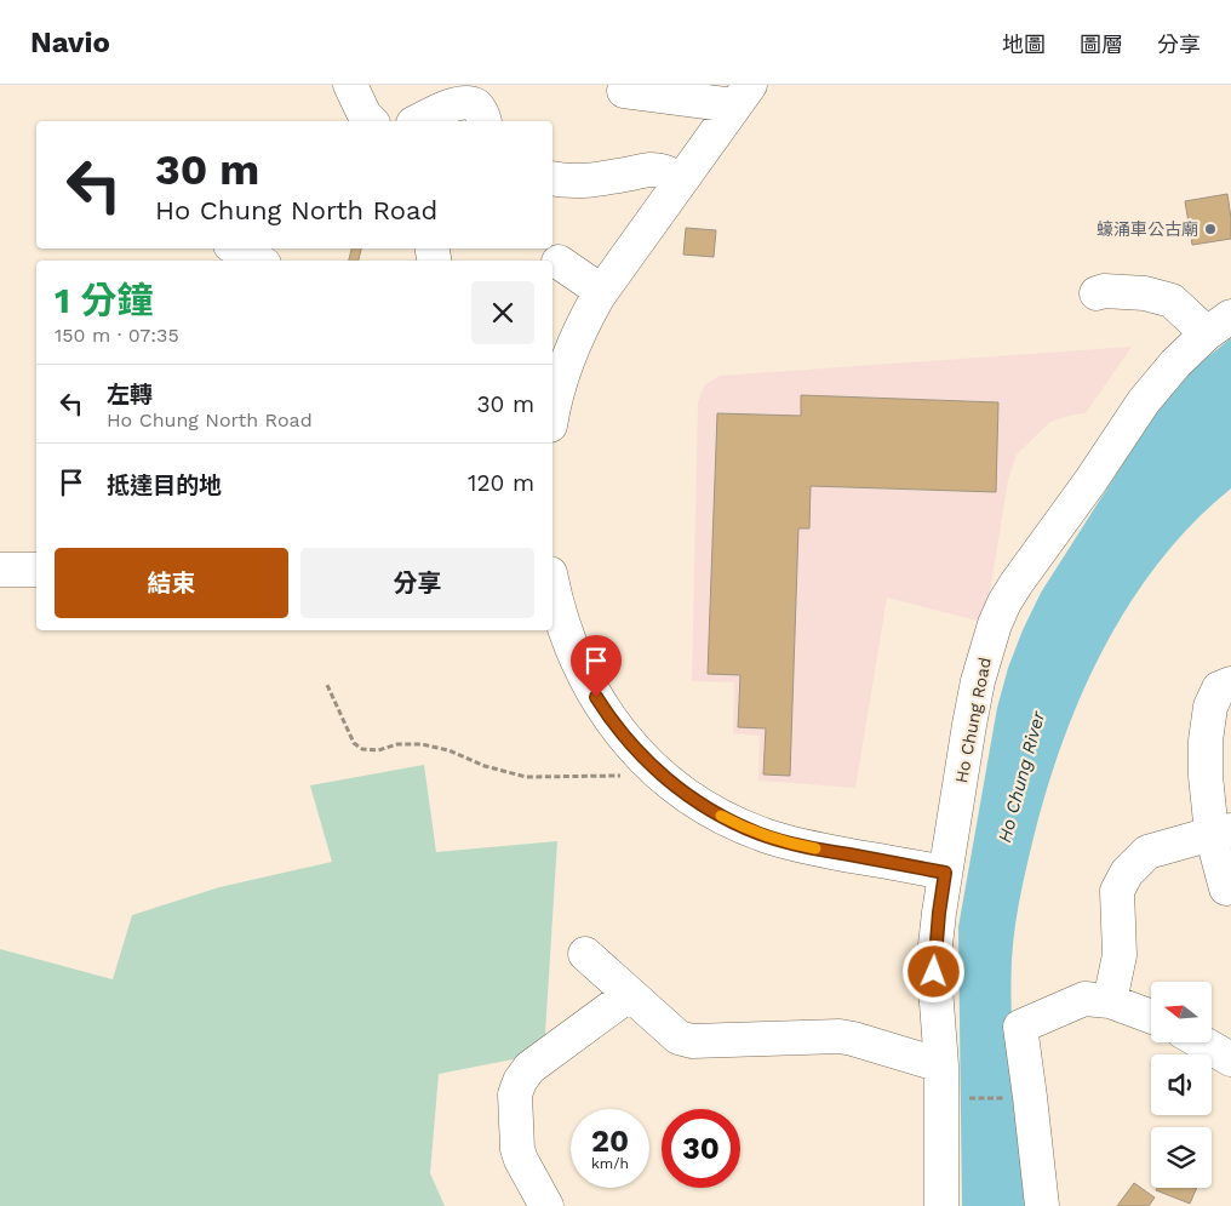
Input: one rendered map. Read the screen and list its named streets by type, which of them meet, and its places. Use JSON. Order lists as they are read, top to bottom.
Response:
{
  "streets": {
    "street": ["Ho Chung Road"]
  },
  "water": ["Ho Chung River"],
  "places": ["蠔涌車公古廟"],
  "north": "left",
  "page": {
    "header": "Navio",
    "nav": ["地圖", "圖層", "分享"],
    "turn": ["30 m", "Ho Chung North Road"],
    "heading": ["1 分鐘", "150 m · 07:35"],
    "list": [
      {
        "name": "左轉",
        "note": "Ho Chung North Road",
        "value": "30 m"
      },
      {
        "name": "抵達目的地",
        "value": "120 m"
      }
    ],
    "buttons": ["結束", "分享"],
    "speed": "20 km/h",
    "limit": "30"
  }
}
